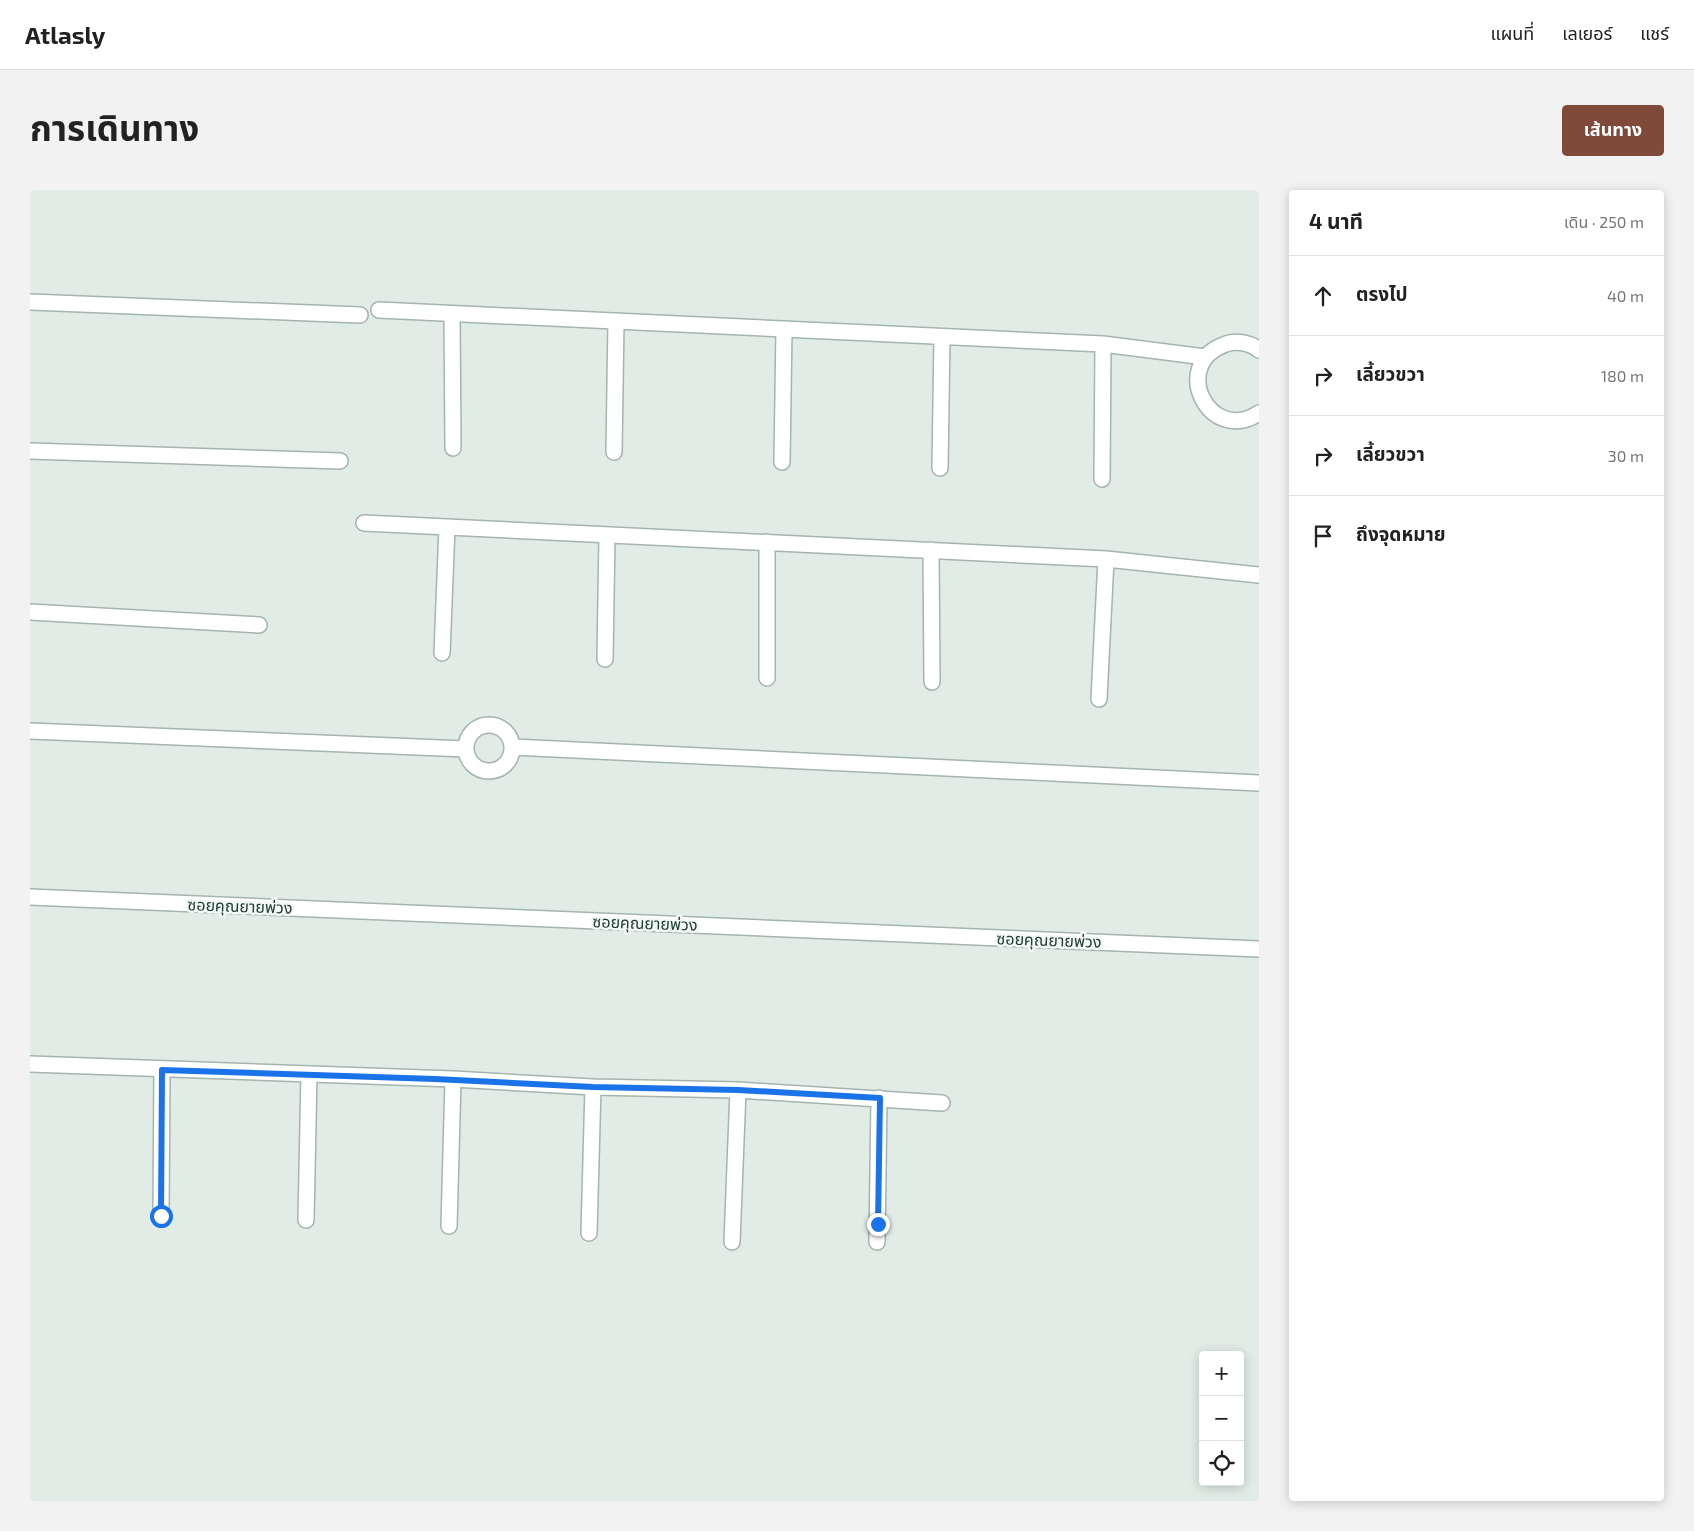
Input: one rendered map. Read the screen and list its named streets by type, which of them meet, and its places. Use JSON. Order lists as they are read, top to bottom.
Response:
{
  "streets": {
    "street": ["ซอยคุณยายพ่วง"]
  },
  "page": {
    "header": "Atlasly",
    "nav": ["แผนที่", "เลเยอร์", "แชร์"],
    "title": "การเดินทาง",
    "buttons": "เส้นทาง",
    "heading": ["4 นาที", "เดิน · 250 m"],
    "list": [
      ["ตรงไป", "40 m"],
      ["เลี้ยวขวา", "180 m"],
      ["เลี้ยวขวา", "30 m"],
      "ถึงจุดหมาย"
    ],
    "map_buttons": ["+", "−"]
  }
}
